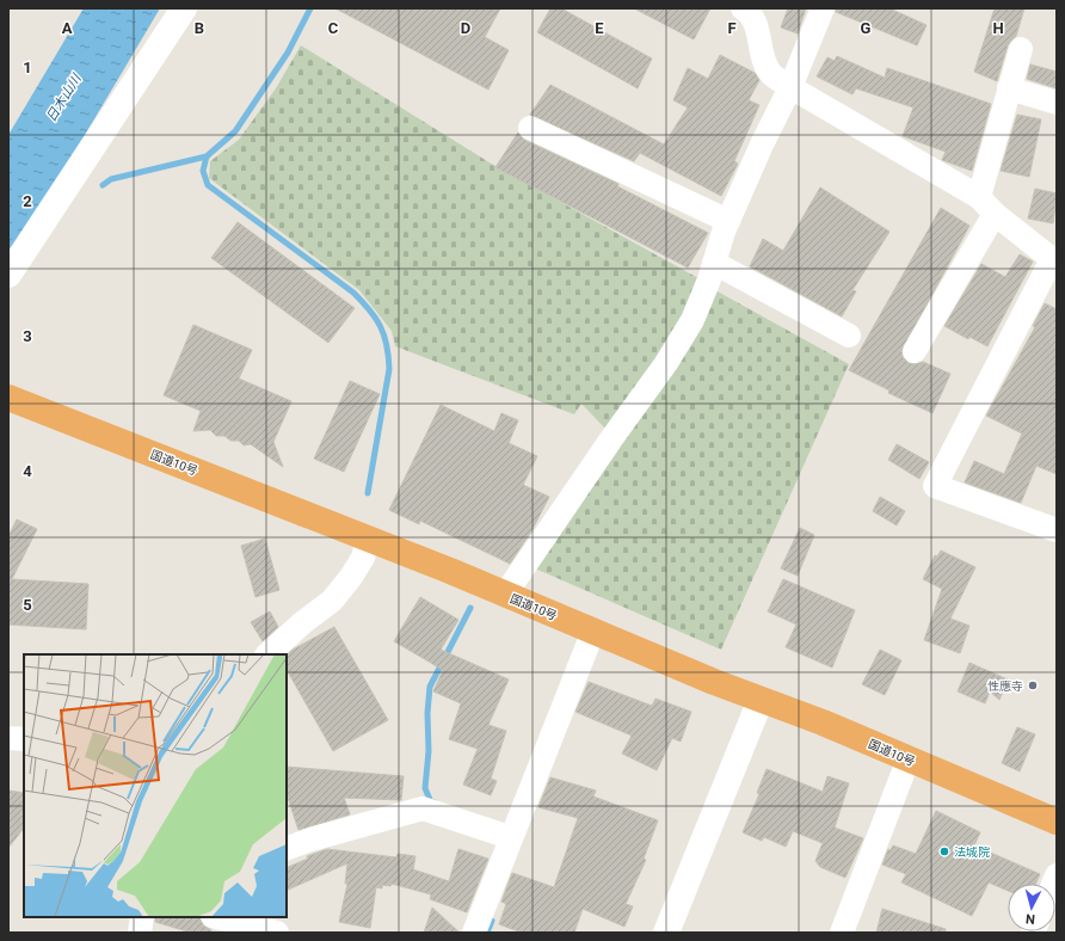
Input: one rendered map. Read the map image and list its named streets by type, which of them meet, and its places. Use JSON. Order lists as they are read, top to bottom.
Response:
{
  "streets": {
    "highway": ["国道10号"]
  },
  "water": ["日木山川"],
  "places": ["性應寺", "法城院"],
  "north": "bottom",
  "grid": {
    "columns": [
      "A",
      "B",
      "C",
      "D",
      "E",
      "F",
      "G",
      "H"
    ],
    "rows": [
      "1",
      "2",
      "3",
      "4",
      "5"
    ]
  }
}
